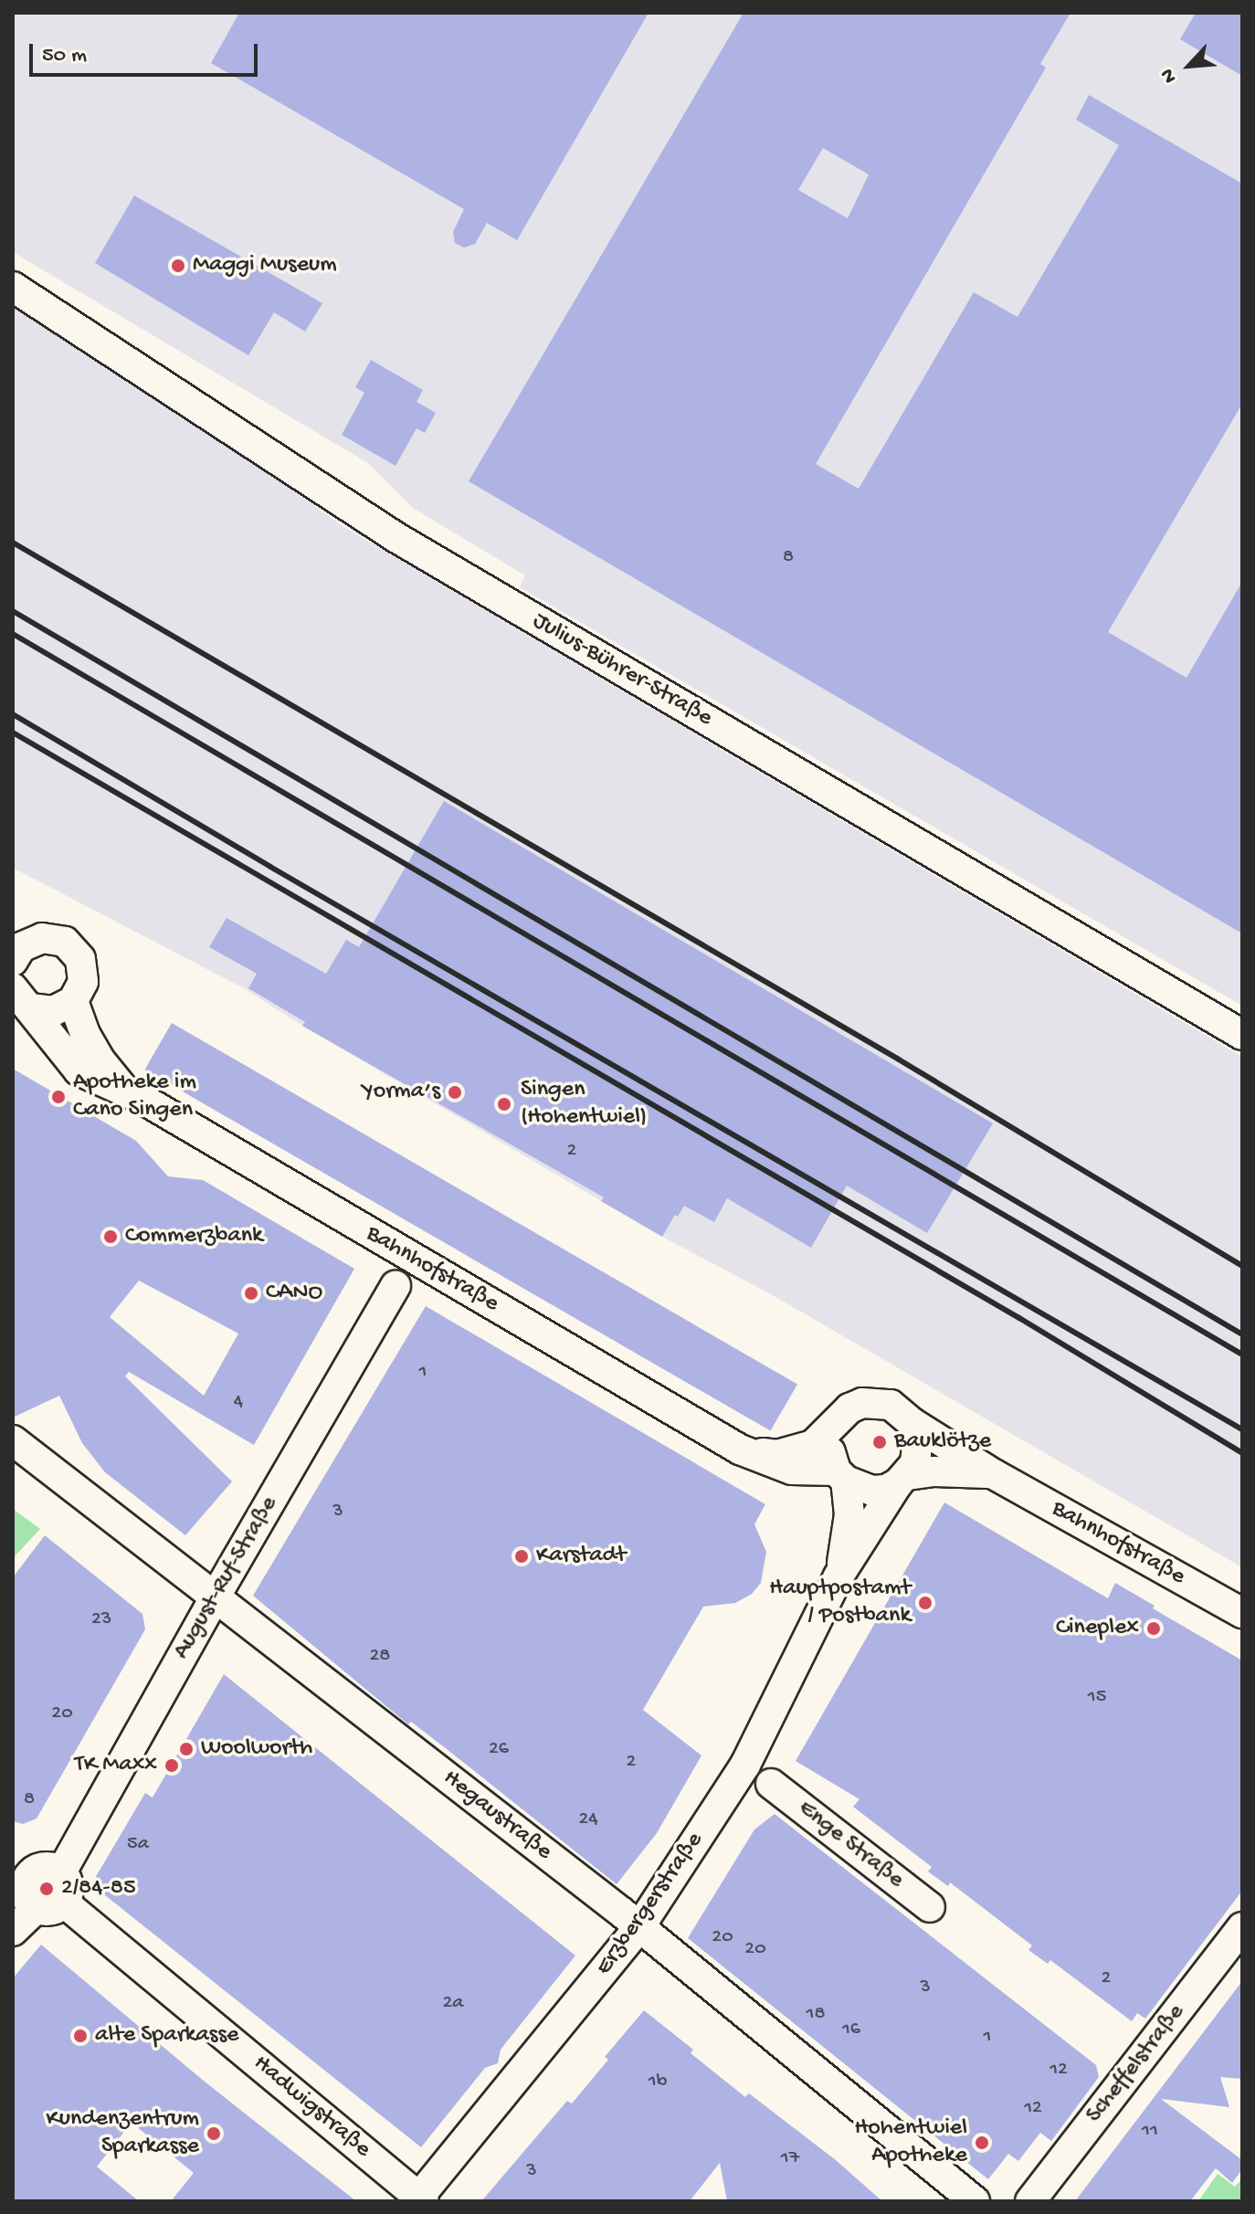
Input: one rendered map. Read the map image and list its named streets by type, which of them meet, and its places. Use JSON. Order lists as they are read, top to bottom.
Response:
{
  "streets": {
    "street": [
      "Julius-Bührer-Straße",
      "Bahnhofstraße",
      "August-Ruf-Straße",
      "Hegaustraße",
      "Enge Straße",
      "Erzbergerstraße",
      "Scheffelstraße",
      "Hadwigstraße"
    ]
  },
  "crossings": [
    ["Bahnhofstraße", "Erzbergerstraße"],
    ["August-Ruf-Straße", "Hegaustraße"],
    ["Hegaustraße", "Erzbergerstraße"],
    ["Erzbergerstraße", "Hadwigstraße"]
  ],
  "places": [
    "Maggi Museum",
    "Yorma’s",
    "Apotheke im Cano Singen",
    "Singen (Hohentwiel)",
    "Commerzbank",
    "CANO",
    "Bauklötze",
    "Karstadt",
    "Hauptpostamt / Postbank",
    "Cineplex",
    "Woolworth",
    "TK Maxx",
    "2/84-85",
    "alte Sparkasse",
    "Kundenzentrum Sparkasse",
    "Hohentwiel Apotheke"
  ],
  "house_numbers": [
    "8",
    "2",
    "1",
    "4",
    "3",
    "23",
    "28",
    "15",
    "20",
    "26",
    "2",
    "8",
    "24",
    "5a",
    "20",
    "20",
    "2",
    "3",
    "2a",
    "18",
    "16",
    "1",
    "12",
    "1b",
    "12",
    "11",
    "17",
    "3"
  ],
  "scale_bar": "50 m",
  "north": "bottom left"
}
